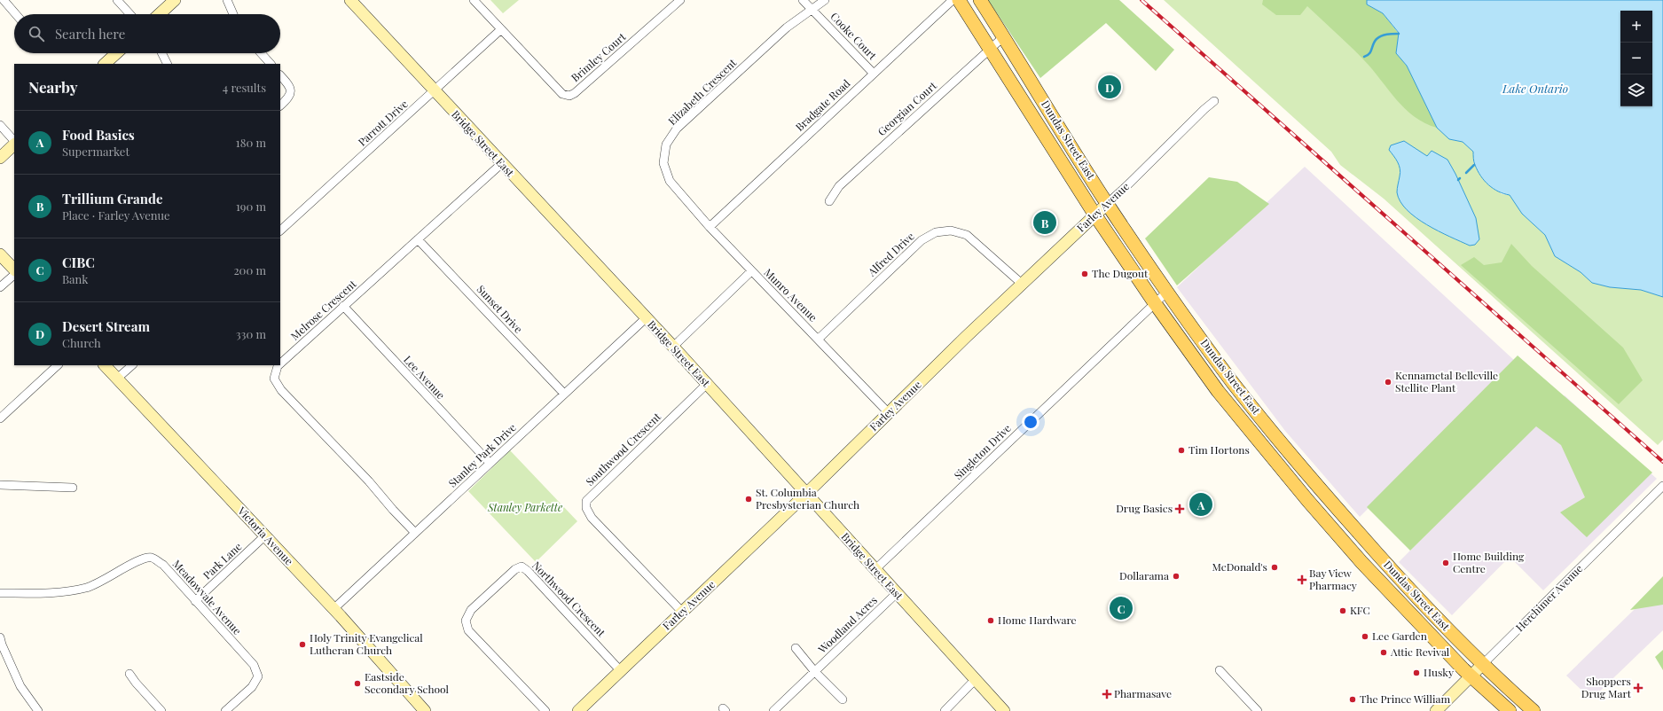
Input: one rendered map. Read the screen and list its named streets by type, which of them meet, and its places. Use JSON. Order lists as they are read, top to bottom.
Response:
{
  "streets": {
    "main road": ["Dundas Street East"],
    "street": [
      "Cooke Court",
      "Brimley Court",
      "Elizabeth Crescent",
      "Bradgate Road",
      "Georgian Court",
      "Parrott Drive",
      "Bridge Street East",
      "Farley Avenue",
      "Alfred Drive",
      "Munro Avenue",
      "Sunset Drive",
      "Melrose Crescent",
      "Lee Avenue",
      "Southwood Crescent",
      "Singleton Drive",
      "Stanley Park Drive",
      "Victoria Avenue",
      "Park Lane",
      "Meadowvale Avenue",
      "Herchimer Avenue",
      "Northwood Crescent",
      "Woodland Acres"
    ]
  },
  "crossings": [
    ["Cooke Court", "Elizabeth Crescent"],
    ["Cooke Court", "Bradgate Road"],
    ["Brimley Court", "Parrott Drive"],
    ["Elizabeth Crescent", "Bradgate Road"],
    ["Elizabeth Crescent", "Munro Avenue"],
    ["Georgian Court", "Dundas Street East"],
    ["Parrott Drive", "Bridge Street East"],
    ["Dundas Street East", "Farley Avenue"],
    ["Dundas Street East", "Singleton Drive"],
    ["Dundas Street East", "Herchimer Avenue"],
    ["Bridge Street East", "Farley Avenue"],
    ["Bridge Street East", "Munro Avenue"],
    ["Bridge Street East", "Melrose Crescent"],
    ["Bridge Street East", "Southwood Crescent"],
    ["Bridge Street East", "Singleton Drive"],
    ["Bridge Street East", "Stanley Park Drive"],
    ["Bridge Street East", "Woodland Acres"],
    ["Farley Avenue", "Alfred Drive"],
    ["Farley Avenue", "Munro Avenue"],
    ["Farley Avenue", "Southwood Crescent"],
    ["Farley Avenue", "Northwood Crescent"],
    ["Alfred Drive", "Munro Avenue"],
    ["Sunset Drive", "Melrose Crescent"],
    ["Sunset Drive", "Stanley Park Drive"],
    ["Melrose Crescent", "Lee Avenue"],
    ["Melrose Crescent", "Stanley Park Drive"],
    ["Lee Avenue", "Stanley Park Drive"],
    ["Stanley Park Drive", "Victoria Avenue"],
    ["Victoria Avenue", "Park Lane"],
    ["Park Lane", "Meadowvale Avenue"]
  ],
  "water": ["Lake Ontario"],
  "parks": ["Stanley Parkette"],
  "places": {
    "other": [
      "The Dugout",
      "Kennametal Belleville Stellite Plant",
      "Tim Hortons",
      "St. Columbia Presbysterian Church",
      "Home Building Centre",
      "McDonald's",
      "Dollarama",
      "KFC",
      "Home Hardware",
      "Lee Garden",
      "Holy Trinity Evangelical Lutheran Church",
      "Attic Revival",
      "Husky",
      "Eastside Secondary School",
      "The Prince William"
    ],
    "health": [
      "Drug Basics",
      "Bay View Pharmacy",
      "Shoppers Drug Mart",
      "Pharmasave"
    ]
  },
  "page": {
    "map_buttons": ["+", "−"],
    "search": "Search here",
    "heading": ["Nearby", "4 results"],
    "pins": [
      "D",
      "B",
      "A",
      "C"
    ],
    "list": [
      {
        "mark": "A",
        "name": "Food Basics",
        "note": "Supermarket",
        "value": "180 m"
      },
      {
        "mark": "B",
        "name": "Trillium Grande",
        "note": "Place · Farley Avenue",
        "value": "190 m"
      },
      {
        "mark": "C",
        "name": "CIBC",
        "note": "Bank",
        "value": "200 m"
      },
      {
        "mark": "D",
        "name": "Desert Stream",
        "note": "Church",
        "value": "330 m"
      }
    ]
  }
}
